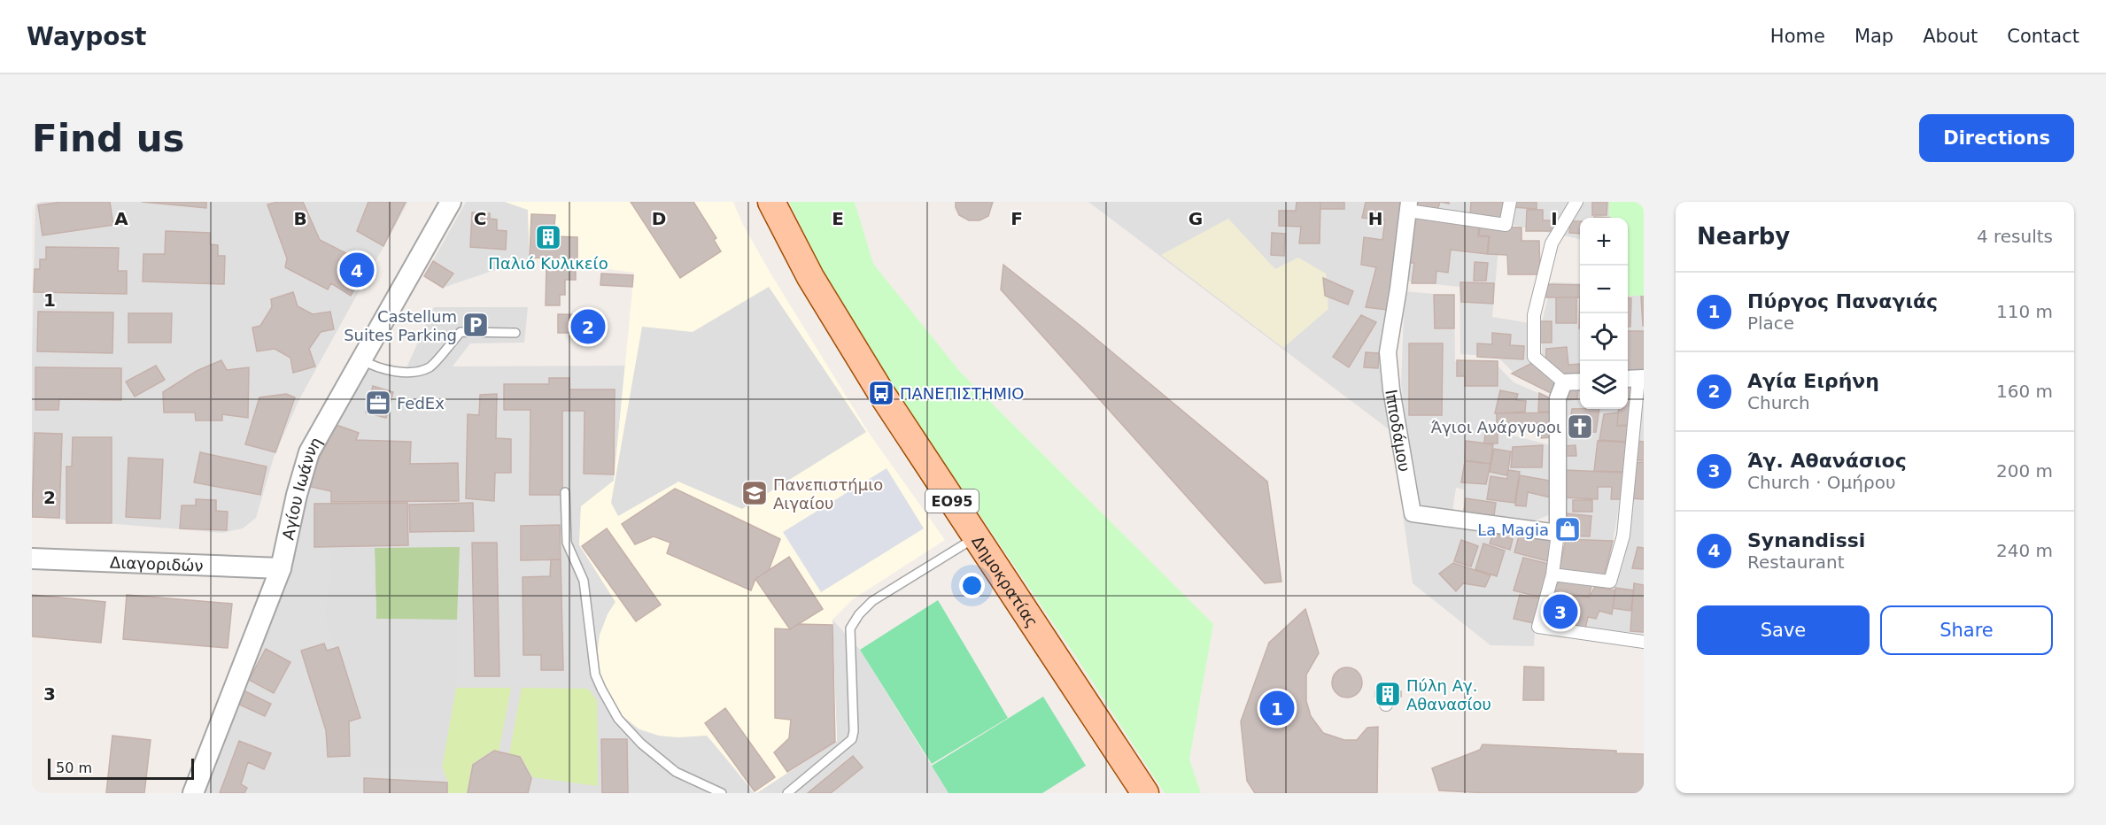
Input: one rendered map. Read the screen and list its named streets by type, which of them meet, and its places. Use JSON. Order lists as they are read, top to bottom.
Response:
{
  "streets": {
    "main road": ["ΕΟ95", "Δημοκρατίας"],
    "street": ["Ιπποδάμου", "Αγίου Ιωάννη", "Διαγοριδών"]
  },
  "crossings": [
    ["Αγίου Ιωάννη", "Διαγοριδών"]
  ],
  "places": {
    "building": ["Παλιό Κυλικείο", "Πύλη Αγ. Αθανασίου"],
    "parking": ["Castellum Suites Parking"],
    "bus stop": ["ΠΑΝΕΠΙΣΤΗΜΙΟ"],
    "office": ["FedEx"],
    "church": ["Άγιοι Ανάργυροι"],
    "school or university": ["Πανεπιστήμιο Αιγαίου"],
    "shop": ["La Magia"]
  },
  "scale_bar": "50 m",
  "page": {
    "header": "Waypost",
    "nav": [
      "Home",
      "Map",
      "About",
      "Contact"
    ],
    "buttons": [
      "Directions",
      ["Save", "Share"]
    ],
    "title": "Find us",
    "heading": ["Nearby", "4 results"],
    "map_buttons": ["+", "−"],
    "pins": [
      "4",
      "2",
      "3",
      "1"
    ],
    "list": [
      {
        "mark": "1",
        "name": "Πύργος Παναγιάς",
        "note": "Place",
        "value": "110 m"
      },
      {
        "mark": "2",
        "name": "Αγία Ειρήνη",
        "note": "Church",
        "value": "160 m"
      },
      {
        "mark": "3",
        "name": "Άγ. Αθανάσιος",
        "note": "Church · Ομήρου",
        "value": "200 m"
      },
      {
        "mark": "4",
        "name": "Synandissi",
        "note": "Restaurant",
        "value": "240 m"
      }
    ],
    "scale": "50 m"
  },
  "grid": {
    "columns": [
      "A",
      "B",
      "C",
      "D",
      "E",
      "F",
      "G",
      "H",
      "I"
    ],
    "rows": ["1", "2", "3"]
  }
}
